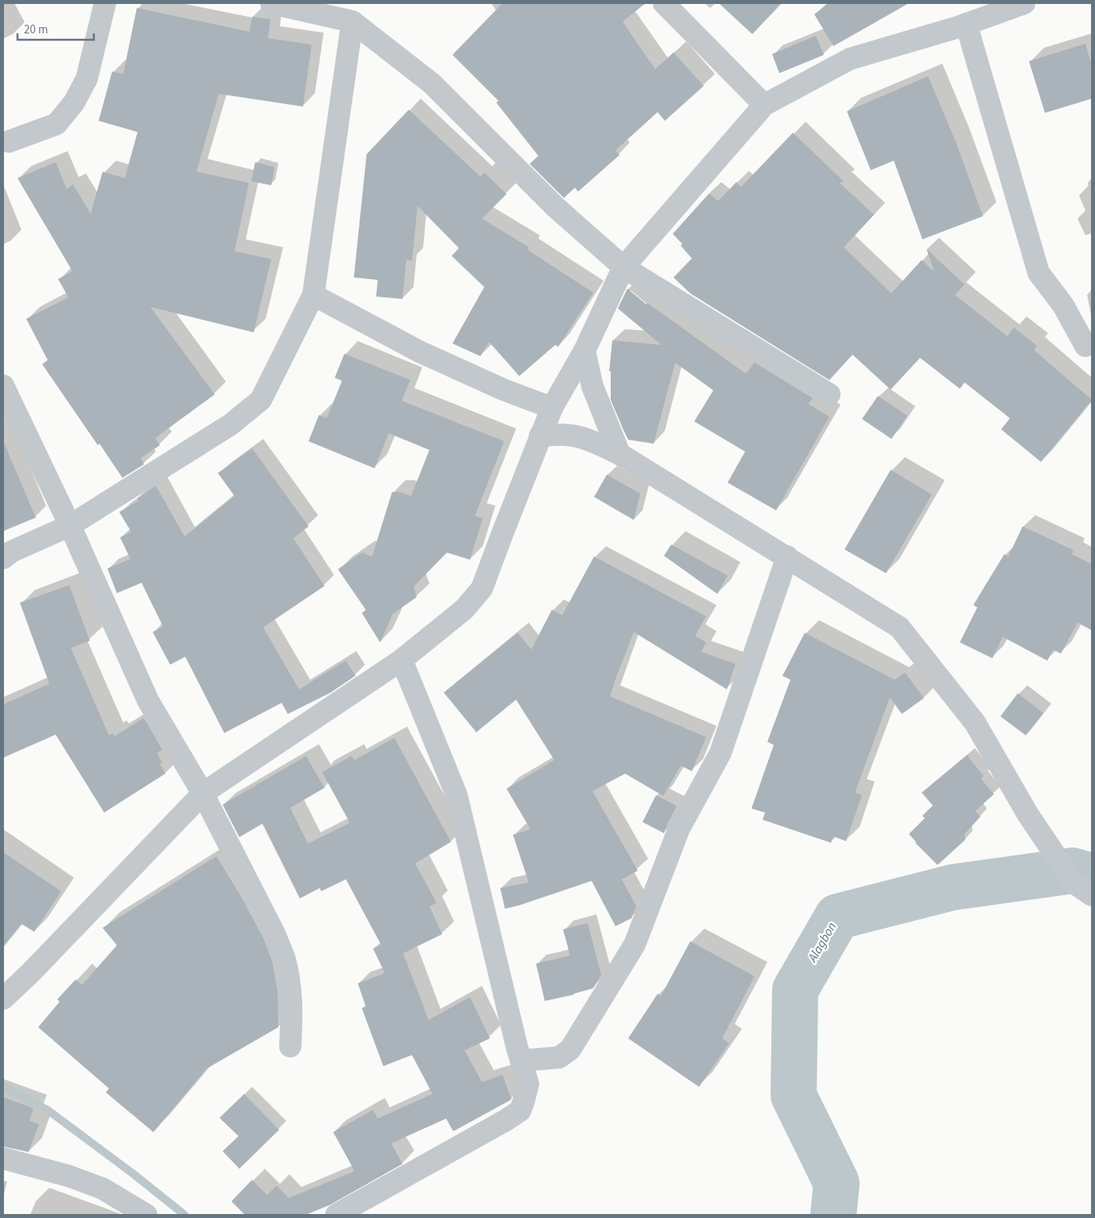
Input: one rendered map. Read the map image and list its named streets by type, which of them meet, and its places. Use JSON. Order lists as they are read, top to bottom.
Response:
{
  "water": ["Alagbon"],
  "scale_bar": "20 m"
}
